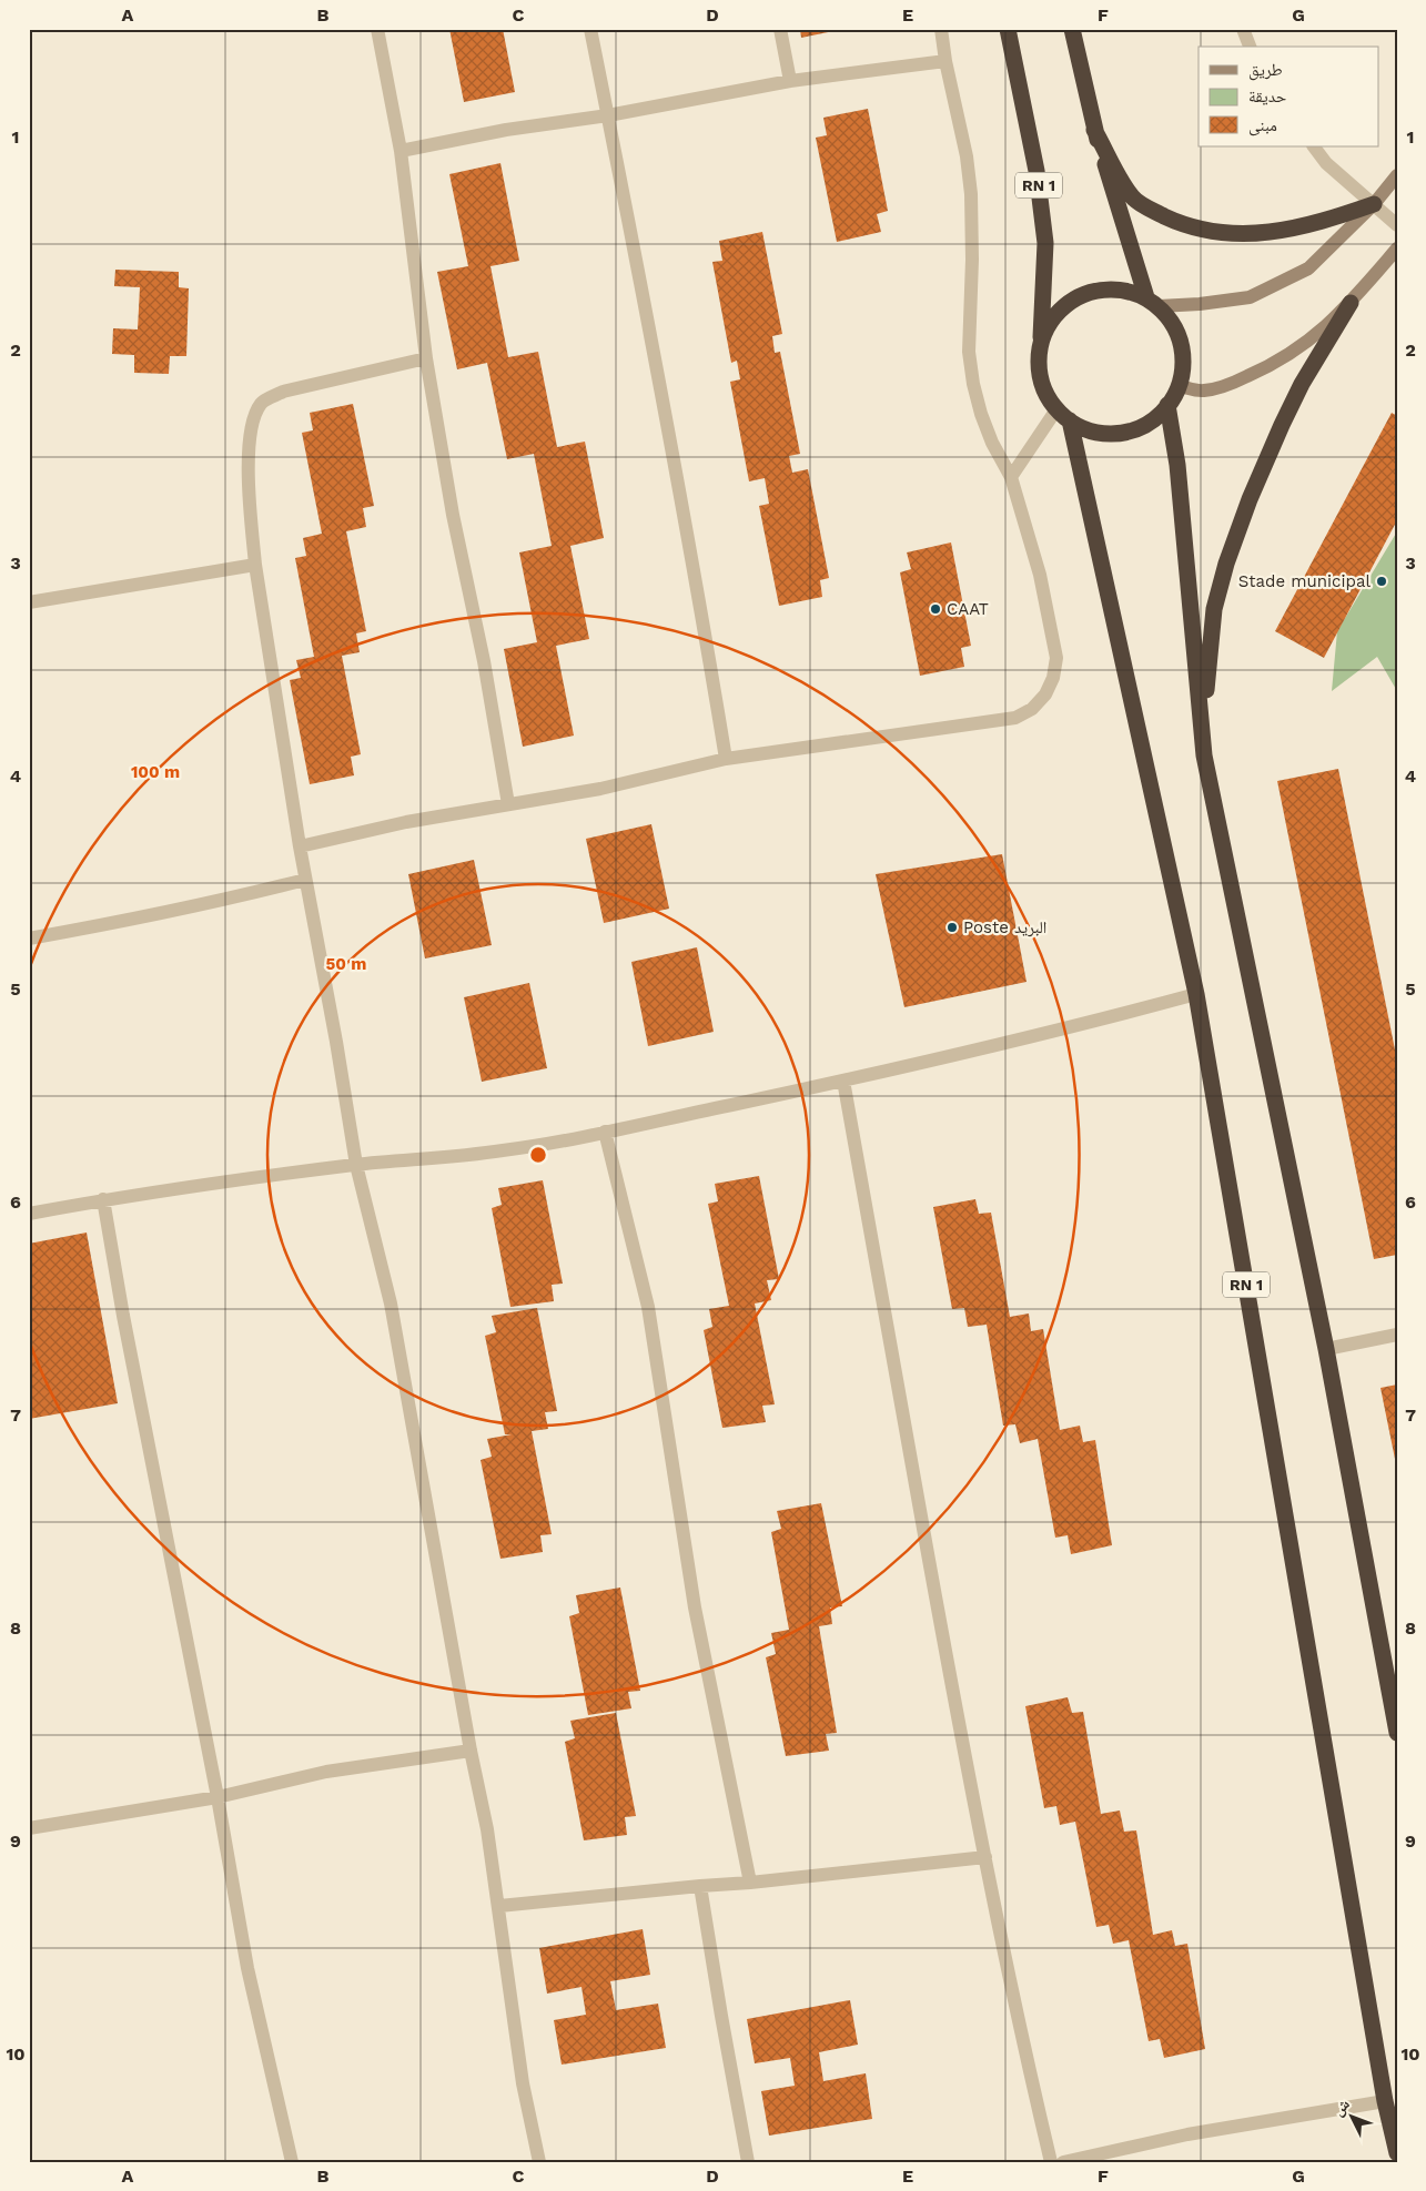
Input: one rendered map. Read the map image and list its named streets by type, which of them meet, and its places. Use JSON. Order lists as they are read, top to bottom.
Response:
{
  "streets": {
    "highway": ["RN 1"]
  },
  "places": ["Stade municipal", "CAAT", "Poste البريد"],
  "legend": ["طريق", "حديقة", "مبنى"],
  "north": "top left",
  "grid": {
    "columns": [
      "A",
      "B",
      "C",
      "D",
      "E",
      "F",
      "G"
    ],
    "rows": [
      "1",
      "2",
      "3",
      "4",
      "5",
      "6",
      "7",
      "8",
      "9",
      "10"
    ]
  },
  "rings": ["100 m", "50 m"]
}
